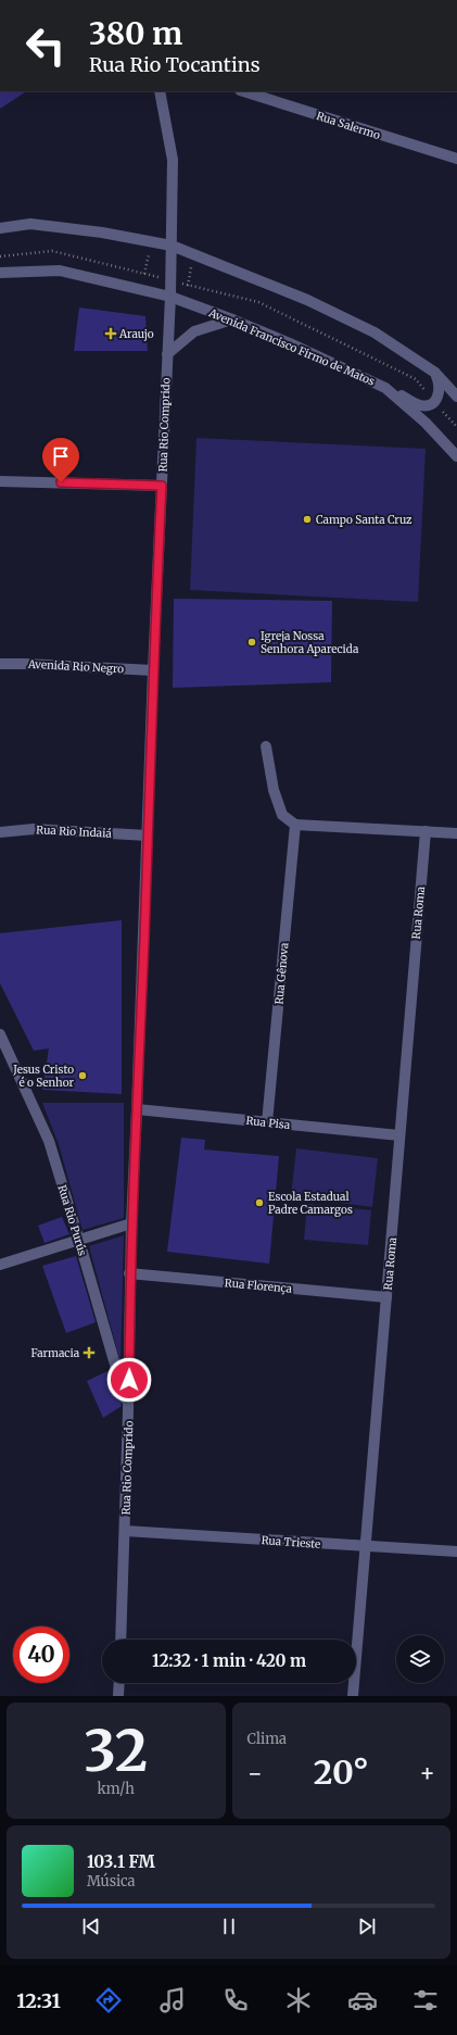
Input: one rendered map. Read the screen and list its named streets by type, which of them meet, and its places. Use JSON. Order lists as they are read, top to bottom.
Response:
{
  "streets": {
    "street": [
      "Rua Salermo",
      "Avenida Francisco Firmo de Matos",
      "Rua Rio Comprido",
      "Avenida Rio Negro",
      "Rua Rio Indaiá",
      "Rua Roma",
      "Rua Gênova",
      "Rua Pisa",
      "Rua Rio Purús",
      "Rua Florença",
      "Rua Trieste"
    ]
  },
  "crossings": [
    ["Avenida Francisco Firmo de Matos", "Rua Rio Comprido"],
    ["Rua Rio Comprido", "Avenida Rio Negro"],
    ["Rua Rio Comprido", "Rua Rio Indaiá"],
    ["Rua Rio Comprido", "Rua Pisa"],
    ["Rua Rio Comprido", "Rua Rio Purús"],
    ["Rua Rio Comprido", "Rua Florença"],
    ["Rua Rio Comprido", "Rua Trieste"],
    ["Rua Roma", "Rua Pisa"],
    ["Rua Roma", "Rua Florença"],
    ["Rua Roma", "Rua Trieste"],
    ["Rua Gênova", "Rua Pisa"]
  ],
  "places": {
    "health": ["Araujo", "Farmacia"],
    "other": [
      "Campo Santa Cruz",
      "Igreja Nossa Senhora Aparecida",
      "Jesus Cristo é o Senhor",
      "Escola Estadual Padre Camargos"
    ]
  },
  "page": {
    "turn": ["380 m", "Rua Rio Tocantins"],
    "limit": "40",
    "trip": "12:32 · 1 min · 420 m",
    "tile": [
      ["32", "km/h"],
      "Clima"
    ],
    "heat": ["−", "20°", "+"],
    "song": ["103.1 FM", "Música"],
    "tabs": "12:31"
  }
}
